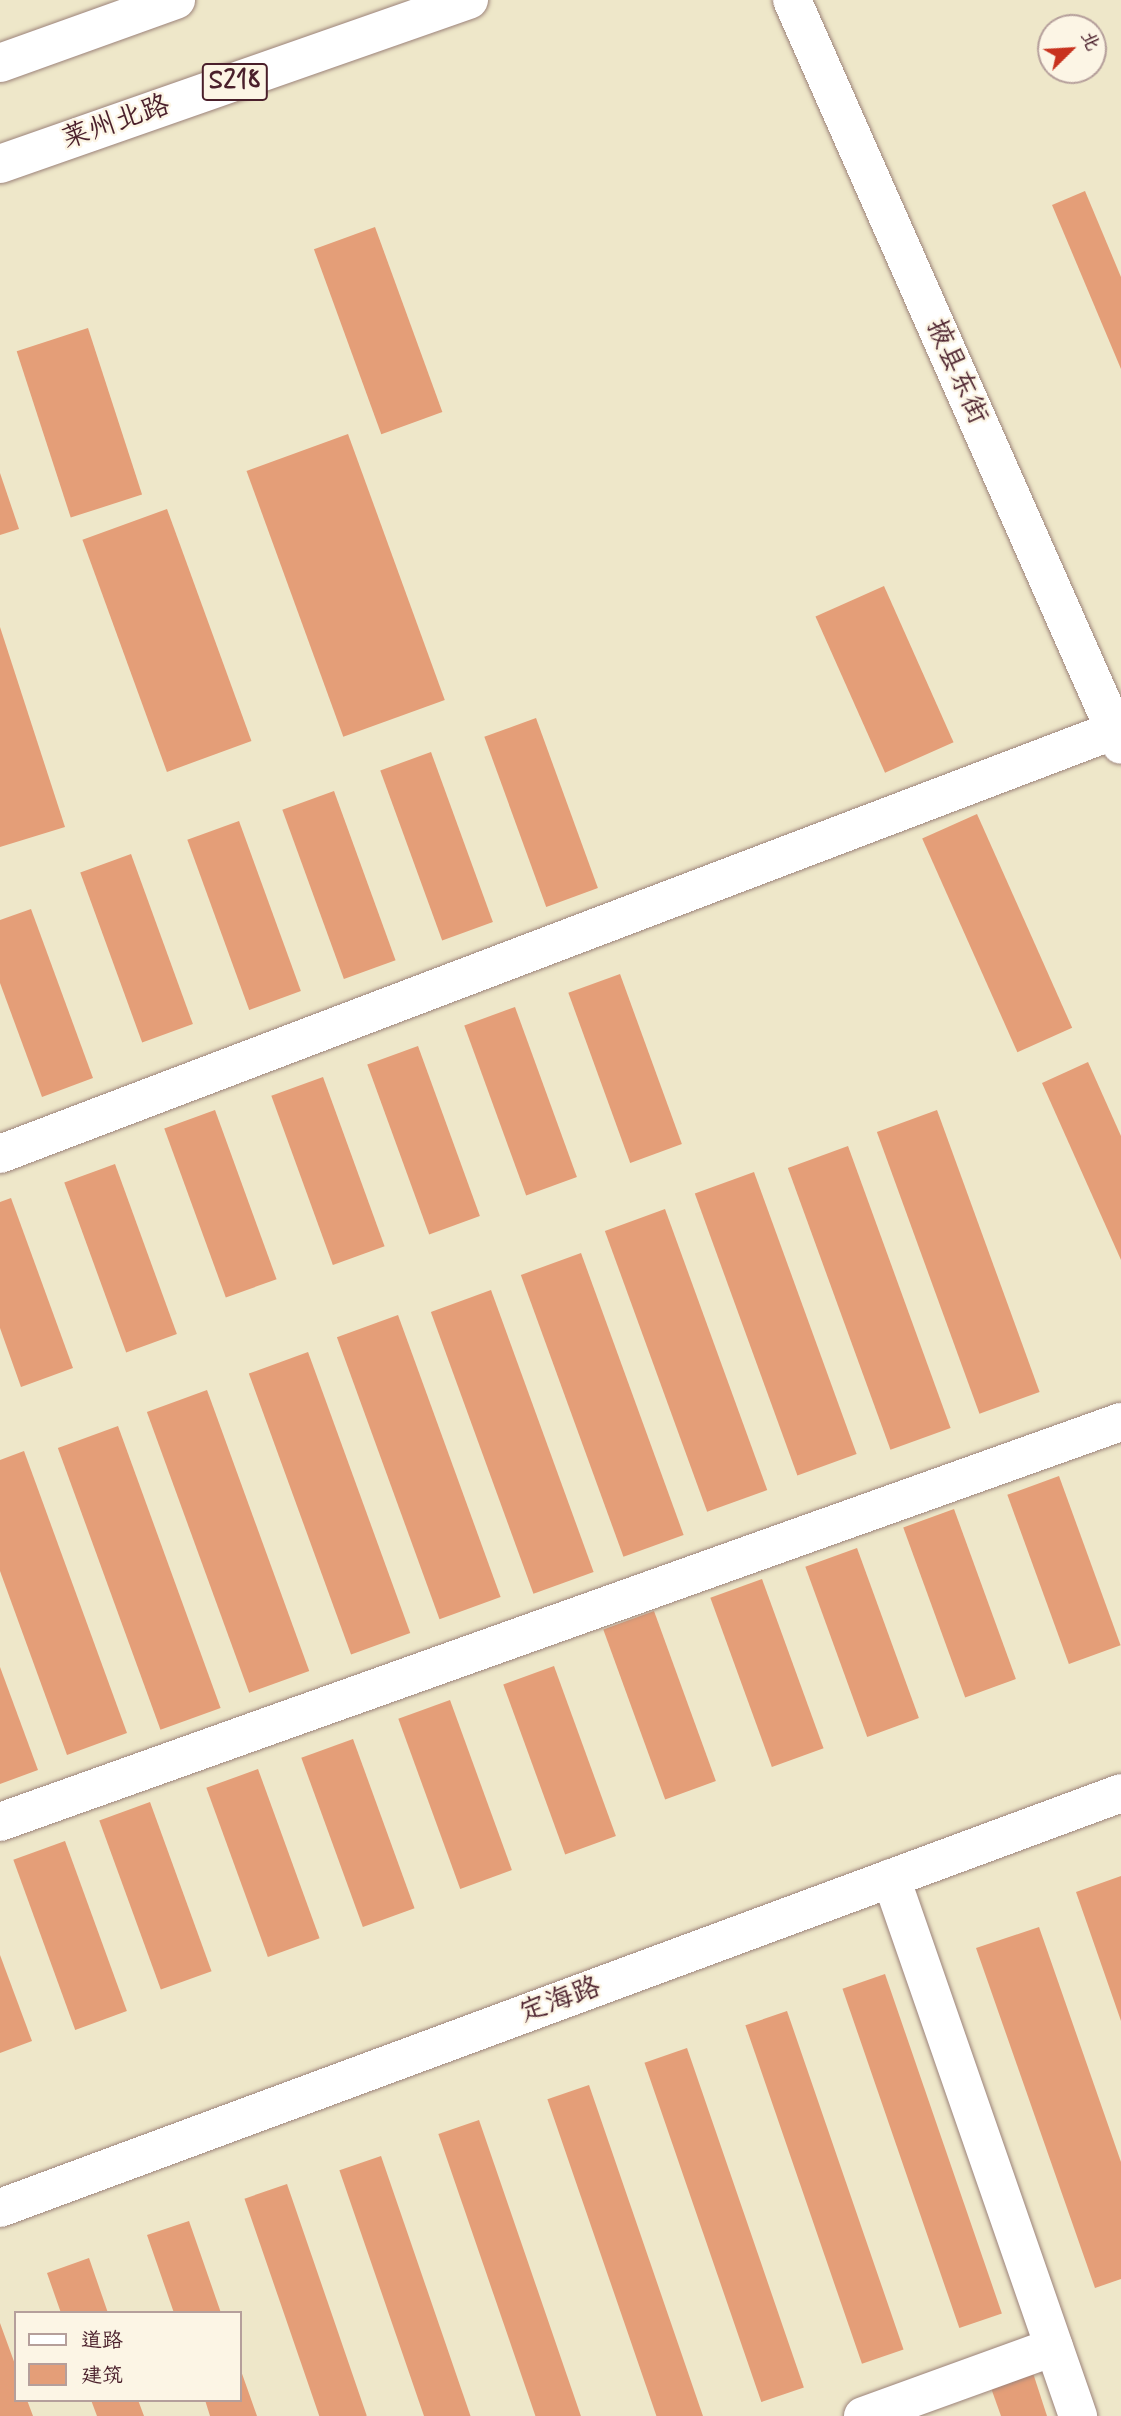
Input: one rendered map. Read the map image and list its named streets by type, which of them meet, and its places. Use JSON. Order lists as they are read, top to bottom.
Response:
{
  "streets": {
    "street": [
      "S218",
      "莱州北路",
      "掖县东街",
      "定海路"
    ]
  },
  "legend": ["道路", "建筑"],
  "north": "top right"
}
